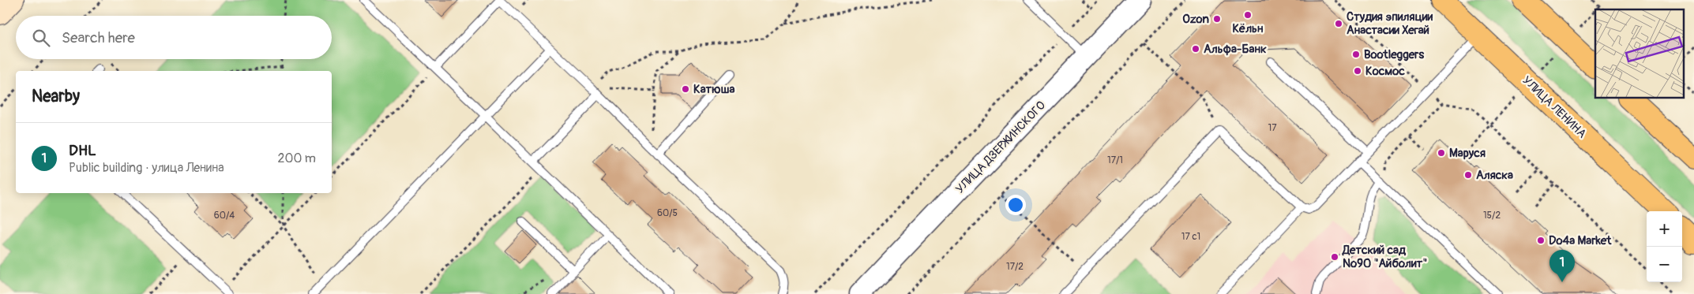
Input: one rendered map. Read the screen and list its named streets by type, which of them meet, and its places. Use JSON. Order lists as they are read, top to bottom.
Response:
{
  "streets": {
    "main road": ["УЛИЦА ЛЕНИНА"],
    "street": ["УЛИЦА ДЗЕРЖИНСКОГО"]
  },
  "places": [
    "Кёльн",
    "Ozon",
    "Студия эпиляции Анастасии Хегай",
    "Альфа-Банк",
    "Bootleggers",
    "Космос",
    "Катюша",
    "Маруся",
    "Аляска",
    "Do4a Market",
    "Детский сад №90 \"Айболит\""
  ],
  "house_numbers": [
    "17",
    "17/1",
    "60/5",
    "60/4",
    "15/2",
    "17 с1",
    "17/2"
  ],
  "page": {
    "search": "Search here",
    "heading": "Nearby",
    "list": [
      {
        "mark": "1",
        "name": "DHL",
        "note": "Public building · улица Ленина",
        "value": "200 m"
      }
    ],
    "map_buttons": ["+", "−"],
    "pins": "1"
  }
}
